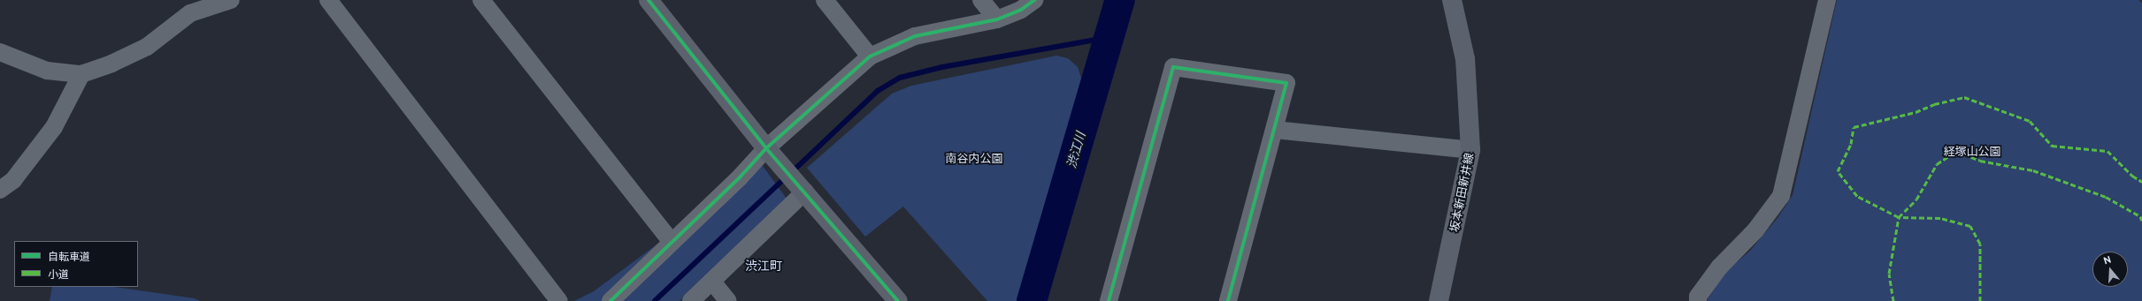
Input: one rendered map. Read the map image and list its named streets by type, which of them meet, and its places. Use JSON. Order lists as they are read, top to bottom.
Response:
{
  "streets": {
    "street": ["坂本新田新井線"]
  },
  "districts": ["渋江町"],
  "water": ["渋江川"],
  "parks": ["経塚山公園", "南谷内公園"],
  "legend": ["自転車道", "小道"],
  "north": "top"
}
